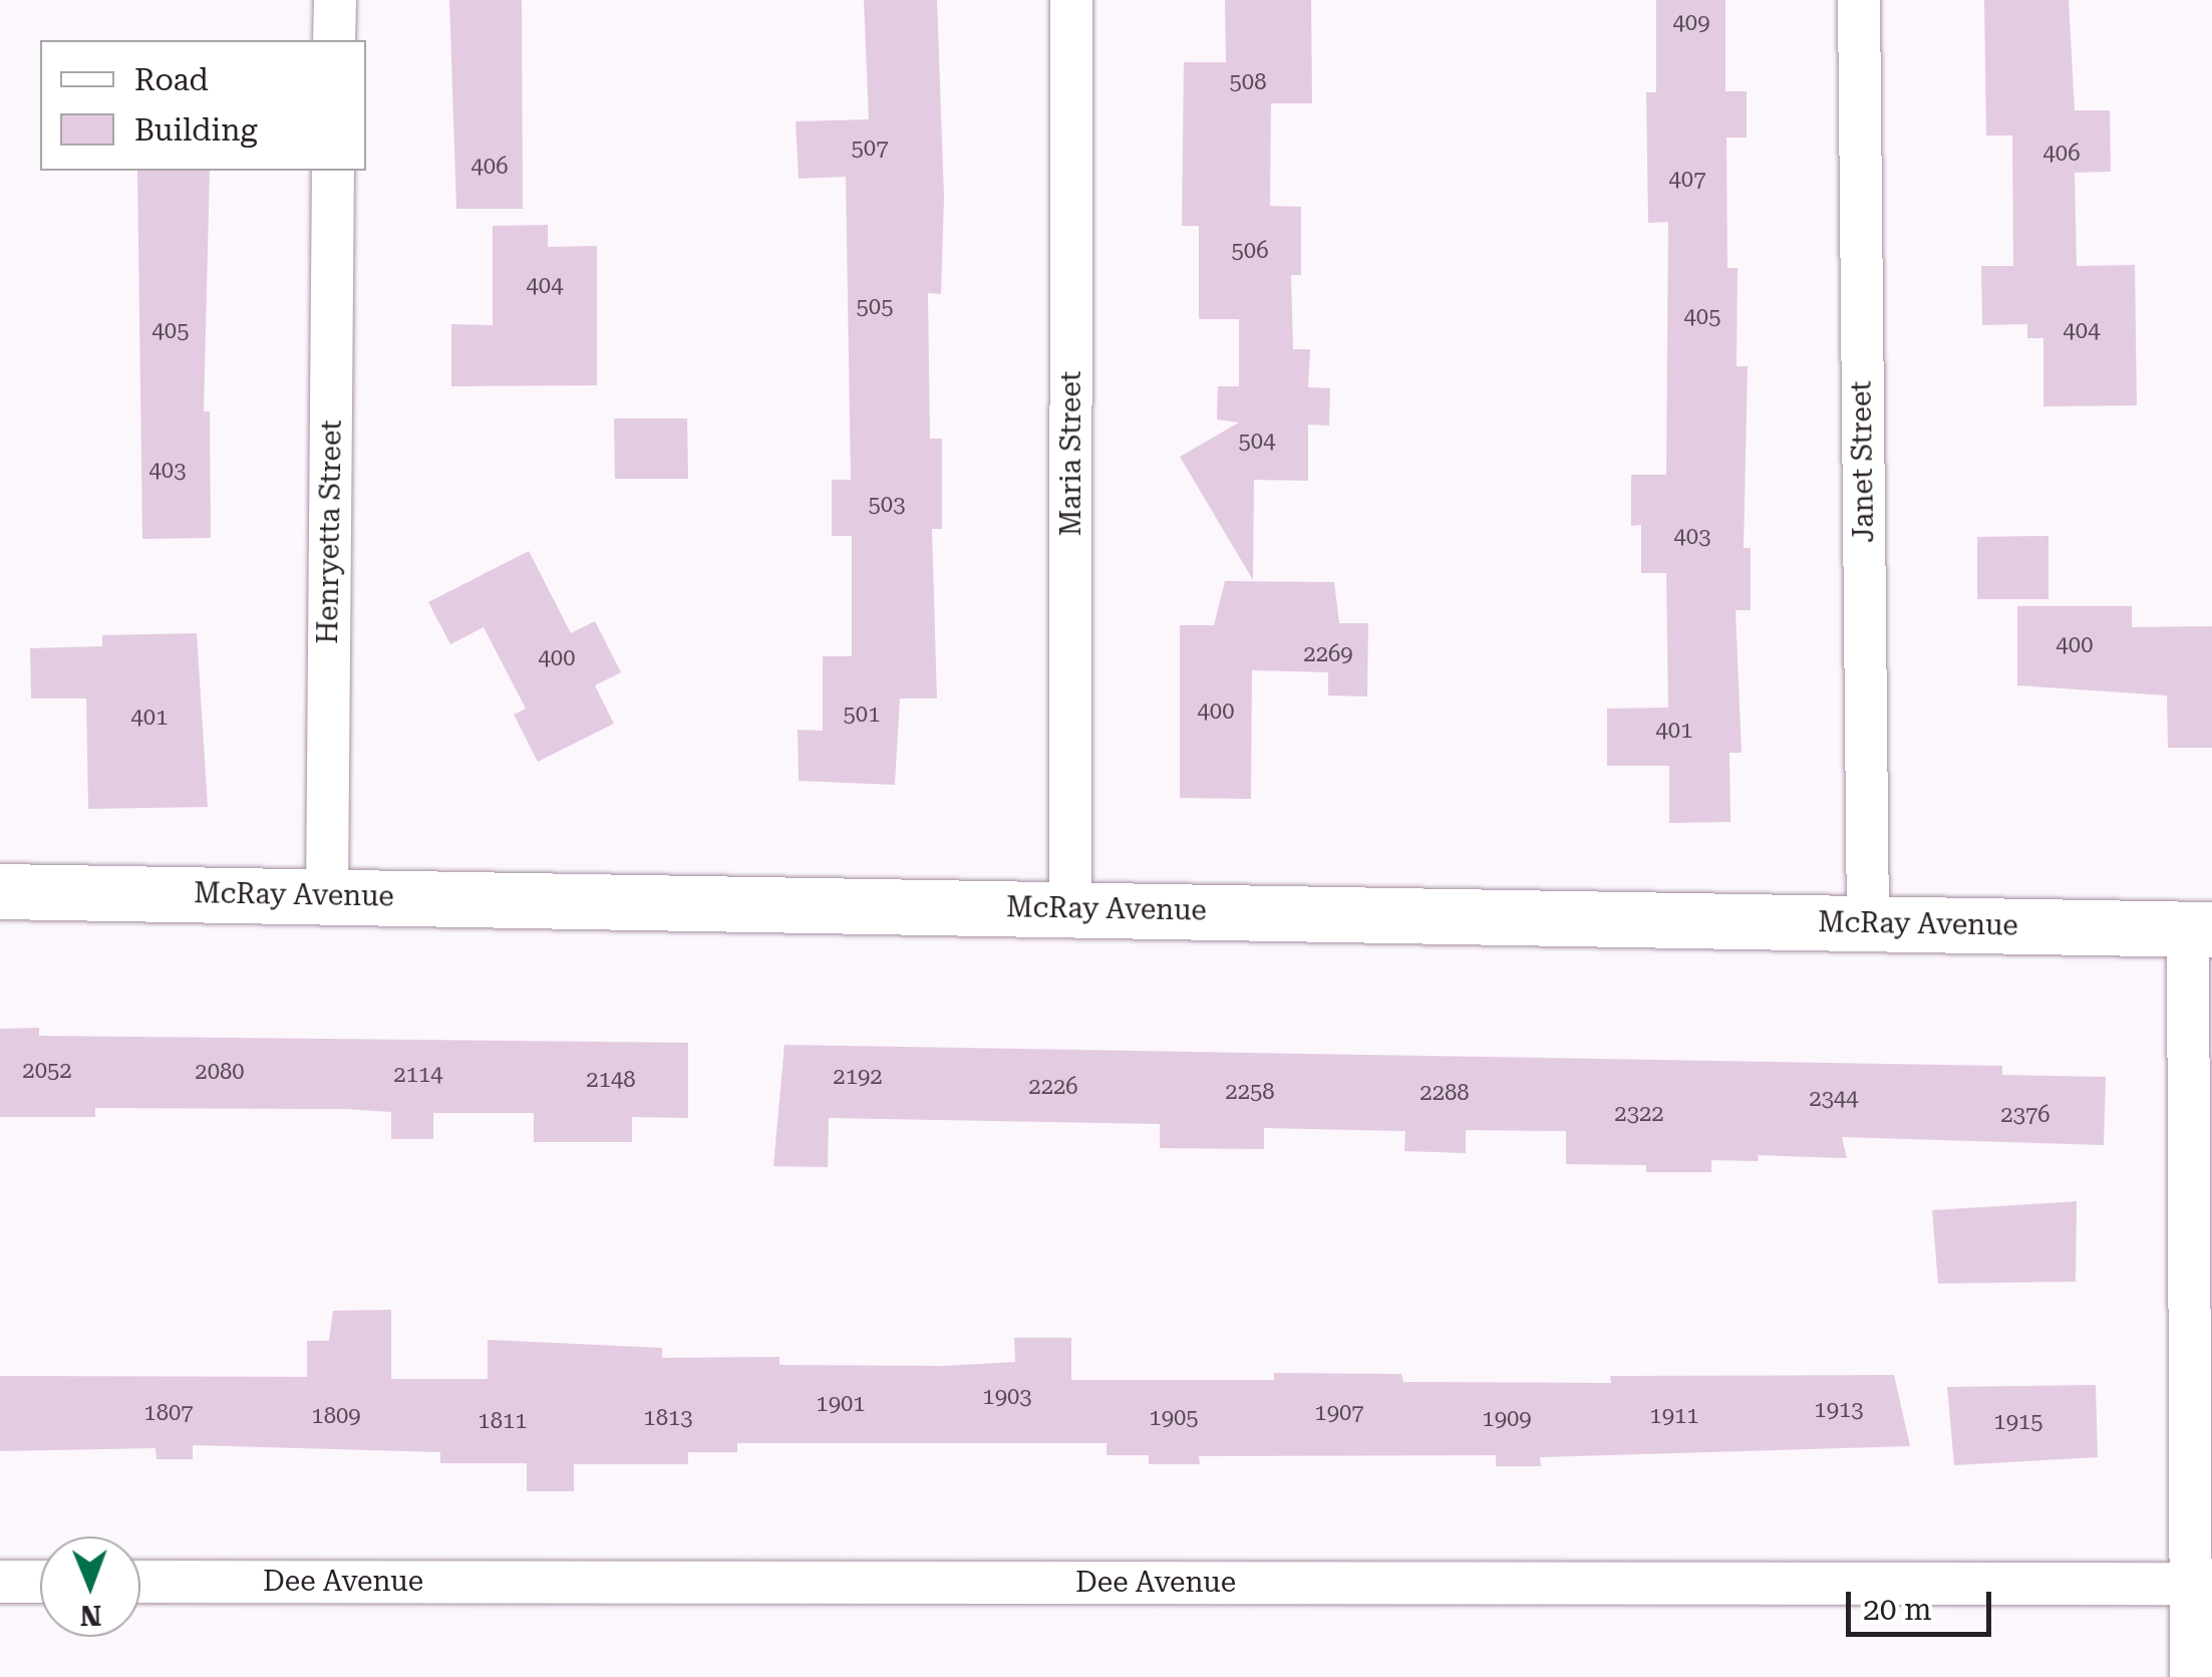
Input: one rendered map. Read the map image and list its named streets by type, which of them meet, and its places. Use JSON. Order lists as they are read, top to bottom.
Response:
{
  "streets": {
    "street": [
      "Maria Street",
      "Janet Street",
      "Henryetta Street",
      "McRay Avenue",
      "Dee Avenue"
    ]
  },
  "crossings": [
    ["Maria Street", "McRay Avenue"],
    ["Janet Street", "McRay Avenue"],
    ["Henryetta Street", "McRay Avenue"]
  ],
  "house_numbers": [
    "409",
    "508",
    "507",
    "406",
    "406",
    "407",
    "506",
    "404",
    "505",
    "405",
    "405",
    "404",
    "504",
    "403",
    "503",
    "403",
    "400",
    "2269",
    "400",
    "400",
    "501",
    "401",
    "401",
    "2052",
    "2080",
    "2114",
    "2192",
    "2148",
    "2226",
    "2258",
    "2288",
    "2344",
    "2322",
    "2376",
    "1903",
    "1901",
    "1913",
    "1807",
    "1907",
    "1809",
    "1911",
    "1813",
    "1905",
    "1909",
    "1811",
    "1915"
  ],
  "legend": ["Road", "Building"],
  "scale_bar": "20 m",
  "north": "bottom"
}
